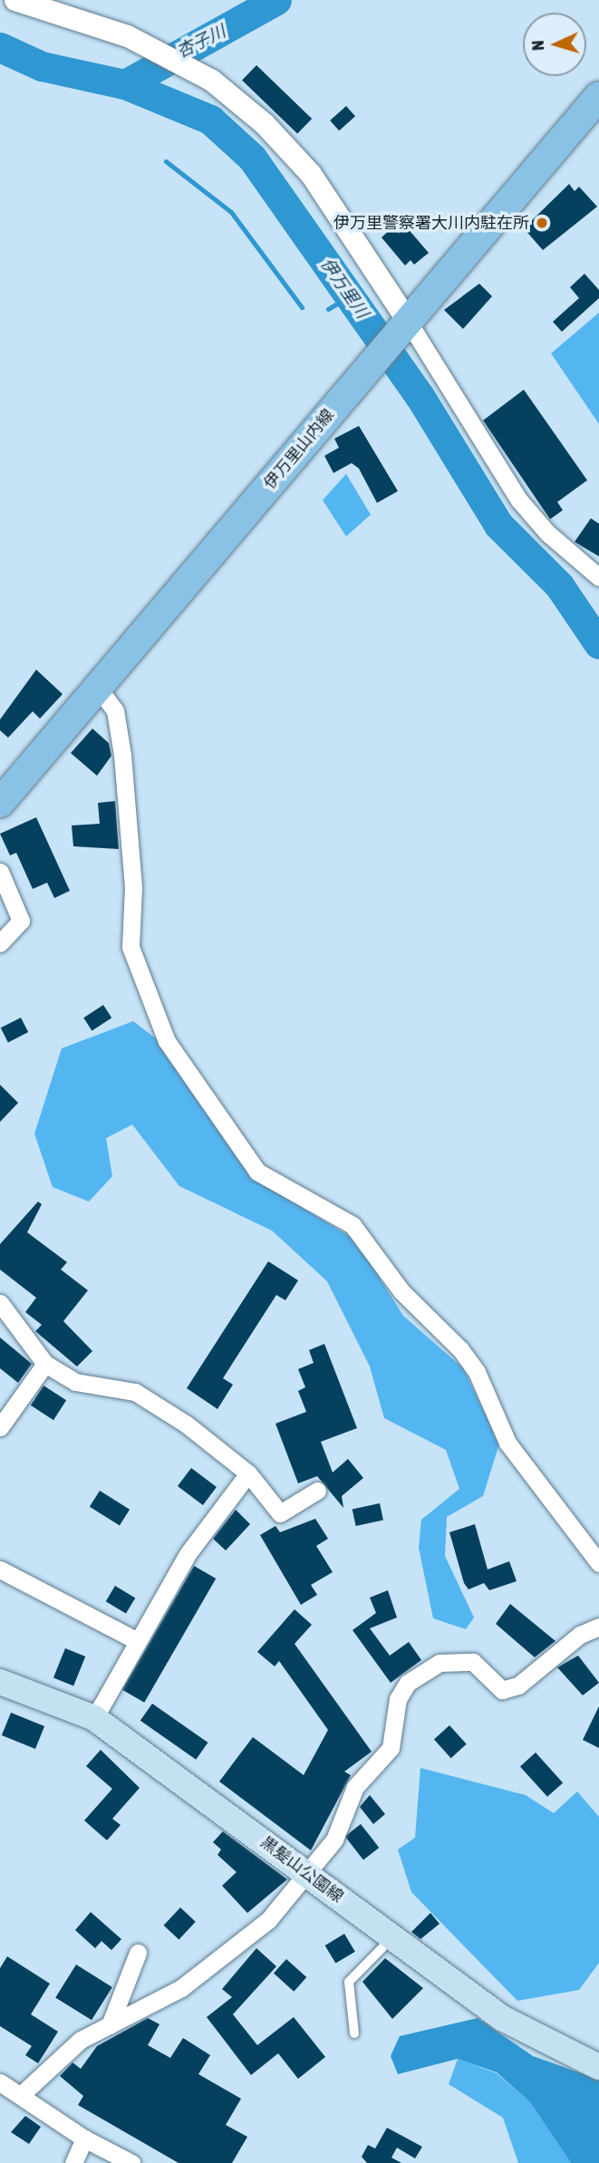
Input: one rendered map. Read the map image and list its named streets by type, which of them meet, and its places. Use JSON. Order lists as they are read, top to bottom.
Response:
{
  "streets": {
    "main road": ["伊万里山内線", "黒髪山公園線"]
  },
  "water": ["杏子川", "伊万里川"],
  "places": ["伊万里警察署大川内駐在所"],
  "north": "left"
}
